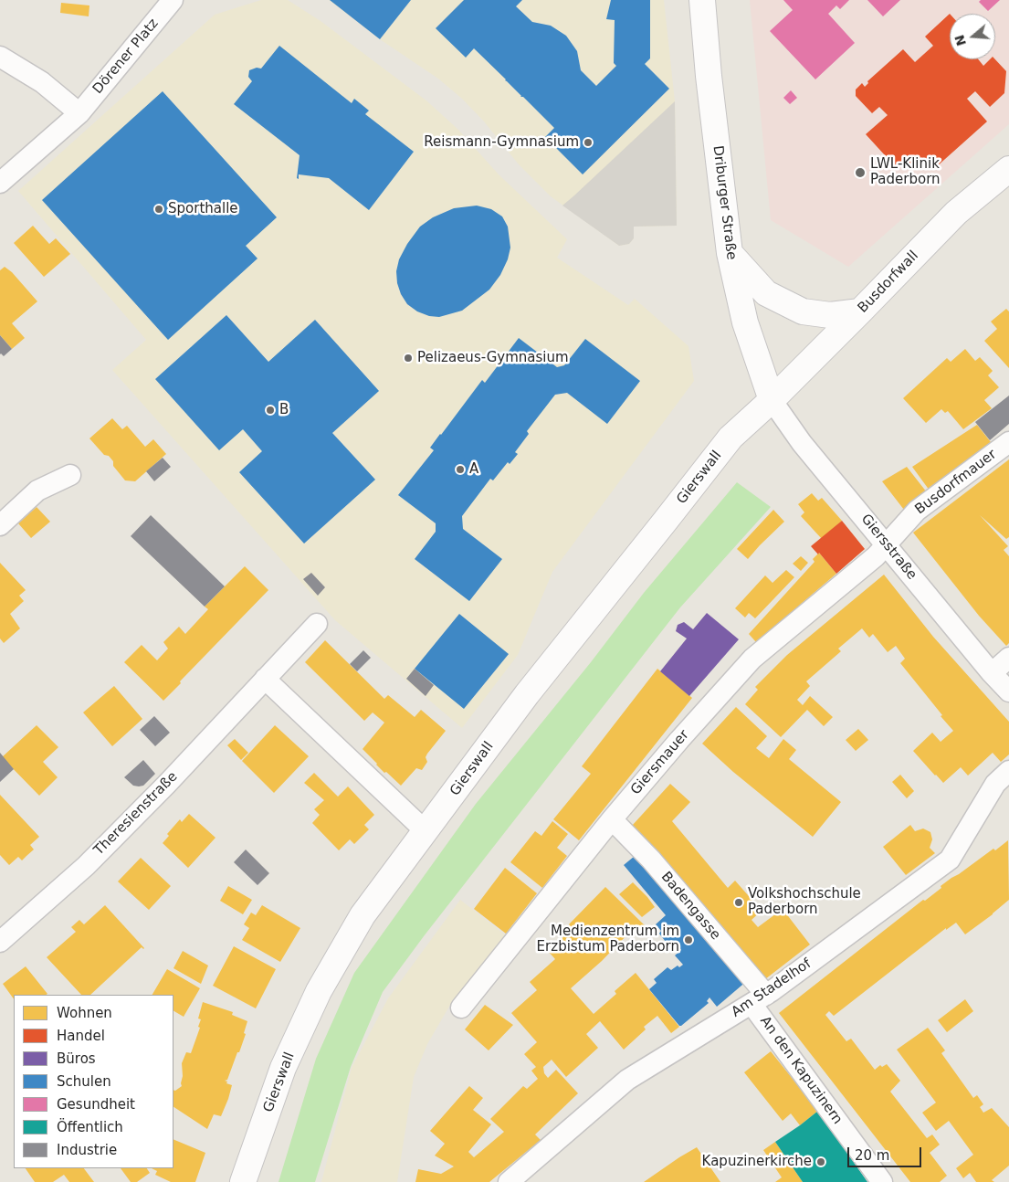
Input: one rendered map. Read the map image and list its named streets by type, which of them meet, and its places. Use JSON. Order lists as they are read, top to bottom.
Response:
{
  "streets": {
    "main road": ["Driburger Straße", "Busdorfwall", "Gierswall"],
    "street": [
      "Dörener Platz",
      "Busdorfmauer",
      "Giersstraße",
      "Giersmauer",
      "Theresienstraße",
      "Badengasse",
      "Am Stadelhof",
      "An den Kapuzinern"
    ]
  },
  "crossings": [
    ["Driburger Straße", "Busdorfwall"],
    ["Driburger Straße", "Gierswall"],
    ["Driburger Straße", "Giersstraße"],
    ["Busdorfwall", "Gierswall"],
    ["Busdorfwall", "Giersstraße"],
    ["Gierswall", "Giersstraße"],
    ["Busdorfmauer", "Giersstraße"],
    ["Busdorfmauer", "Giersmauer"],
    ["Giersstraße", "Giersmauer"],
    ["Giersmauer", "Badengasse"],
    ["Badengasse", "Am Stadelhof"],
    ["Badengasse", "An den Kapuzinern"],
    ["Am Stadelhof", "An den Kapuzinern"]
  ],
  "places": [
    "Reismann-Gymnasium",
    "LWL-Klinik Paderborn",
    "Sporthalle",
    "Pelizaeus-Gymnasium",
    "B",
    "A",
    "Volkshochschule Paderborn",
    "Medienzentrum im Erzbistum Paderborn",
    "Kapuzinerkirche"
  ],
  "legend": [
    "Wohnen",
    "Handel",
    "Büros",
    "Schulen",
    "Gesundheit",
    "Öffentlich",
    "Industrie"
  ],
  "scale_bar": "20 m",
  "north": "left"
}
